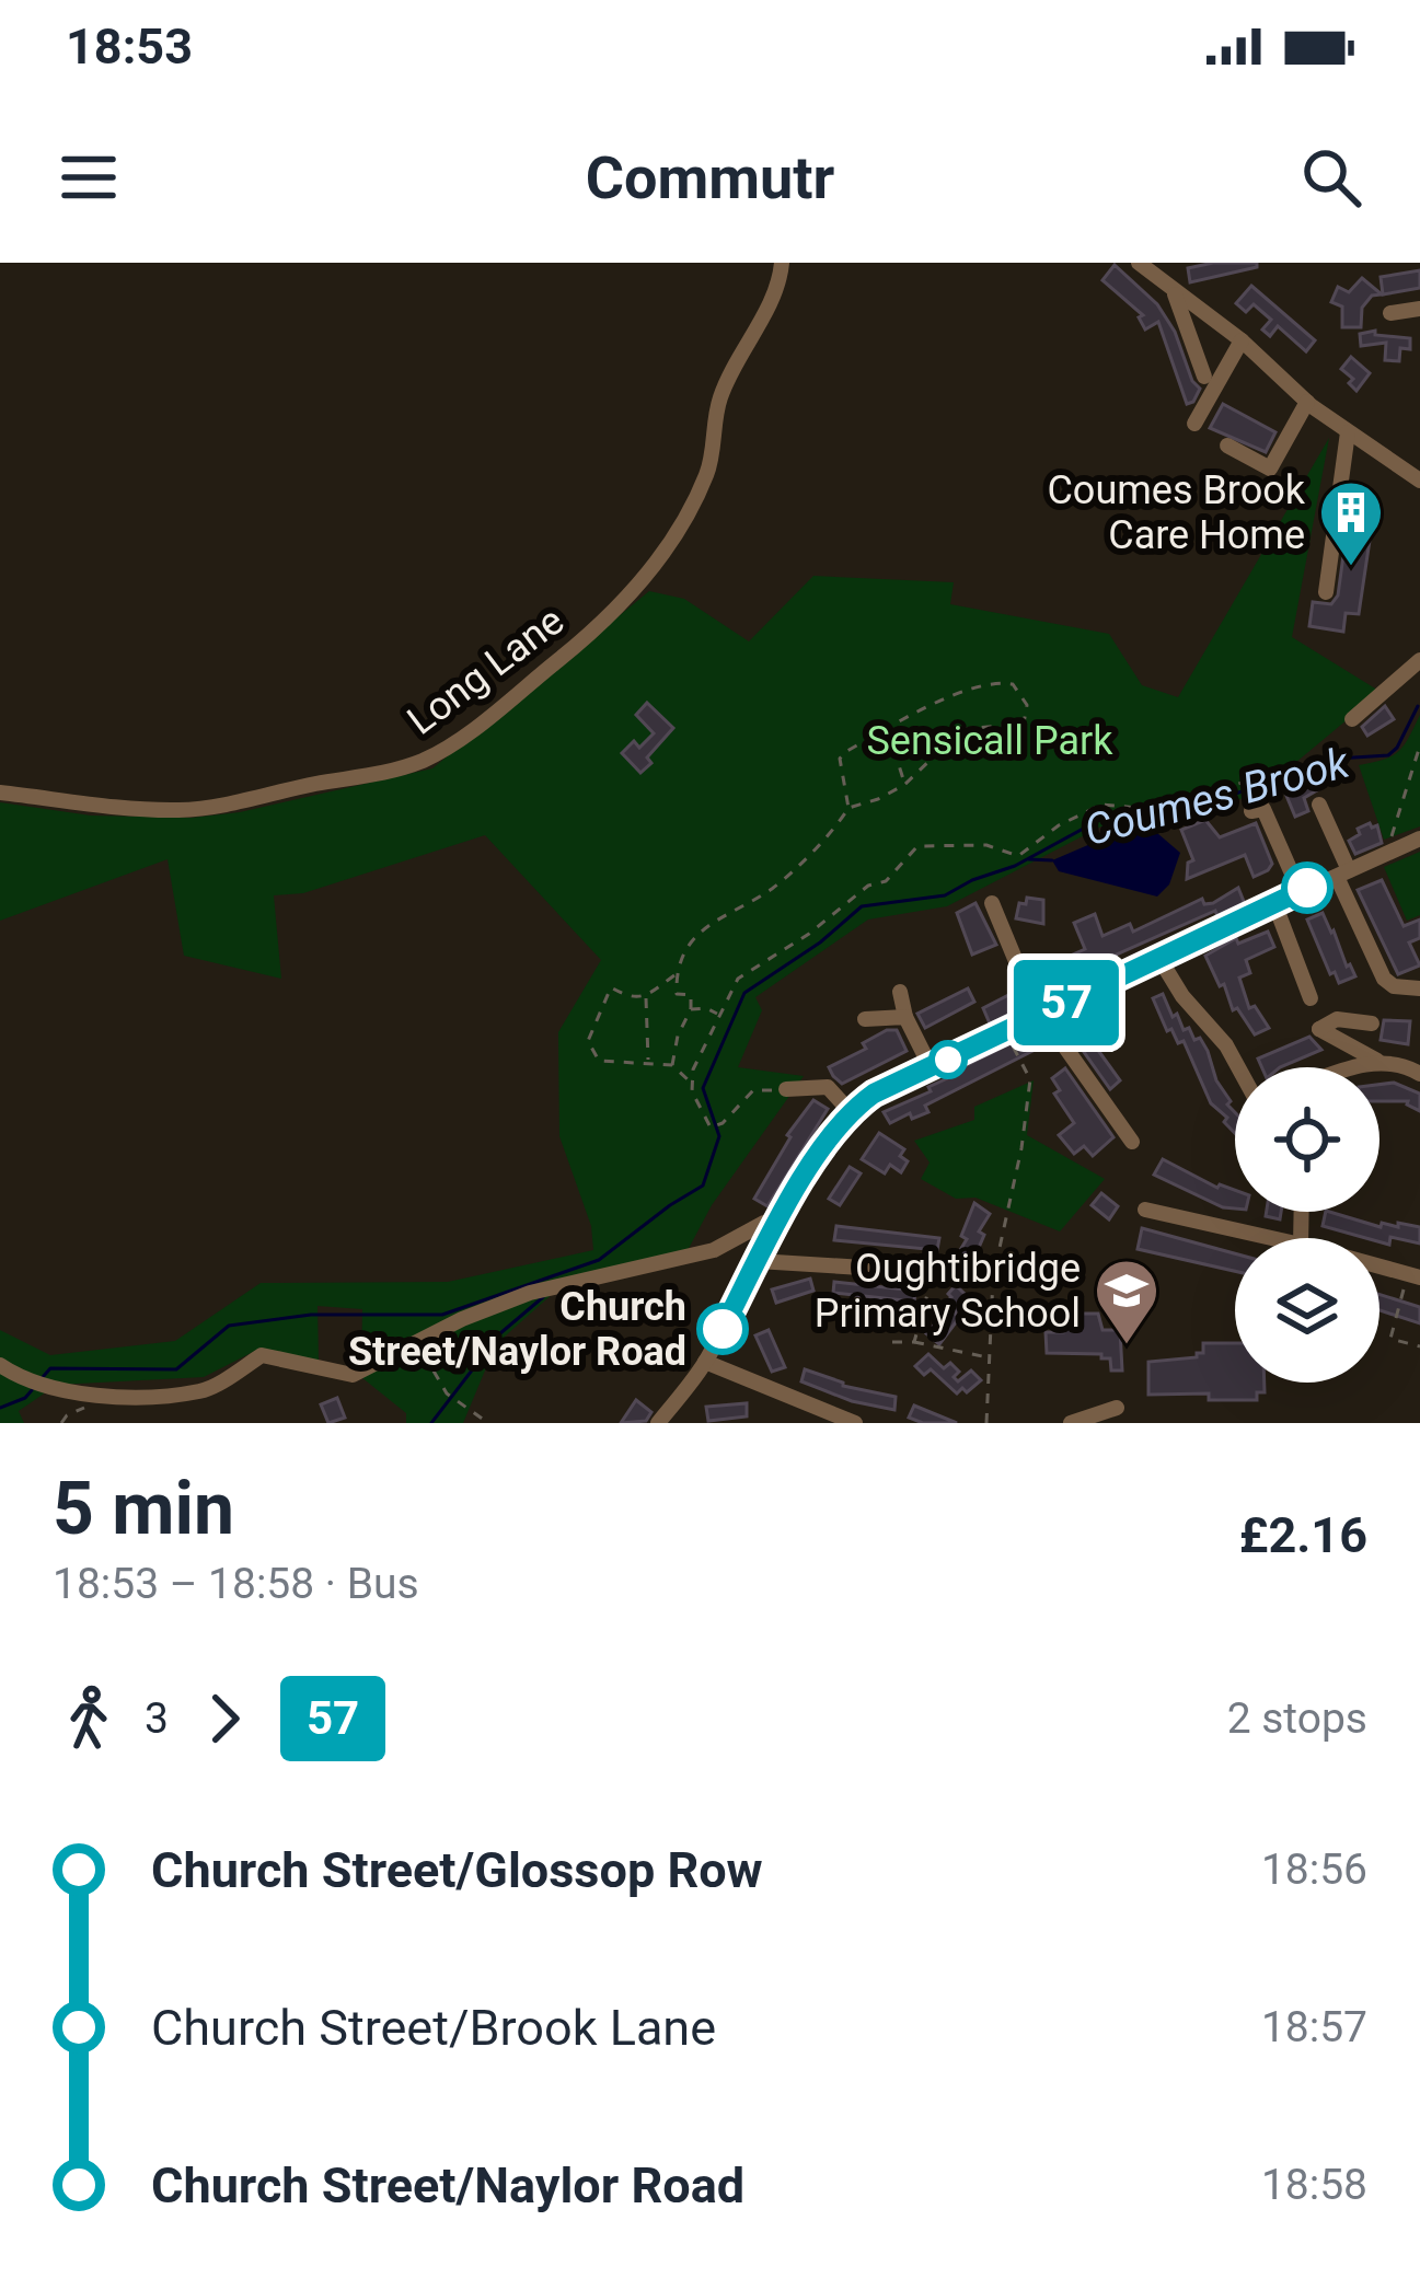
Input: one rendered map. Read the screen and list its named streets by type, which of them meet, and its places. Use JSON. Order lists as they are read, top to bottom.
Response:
{
  "streets": {
    "street": ["Long Lane"]
  },
  "water": ["Coumes Brook"],
  "parks": ["Sensicall Park"],
  "places": {
    "building": ["Coumes Brook Care Home"],
    "other": ["Church Street/Naylor Road"],
    "school or university": ["Oughtibridge Primary School"]
  },
  "lines": ["bus line 57"],
  "page": {
    "status": "18:53",
    "header": "Commutr",
    "on_map": "57",
    "heading": ["5 min", "18:53 – 18:58 · Bus", "£2.16"],
    "legs": ["3", "57", "2 stops"],
    "list": [
      {
        "name": "Church Street/Glossop Row",
        "value": "18:56"
      },
      {
        "name": "Church Street/Brook Lane",
        "value": "18:57"
      },
      {
        "name": "Church Street/Naylor Road",
        "value": "18:58"
      }
    ]
  }
}
